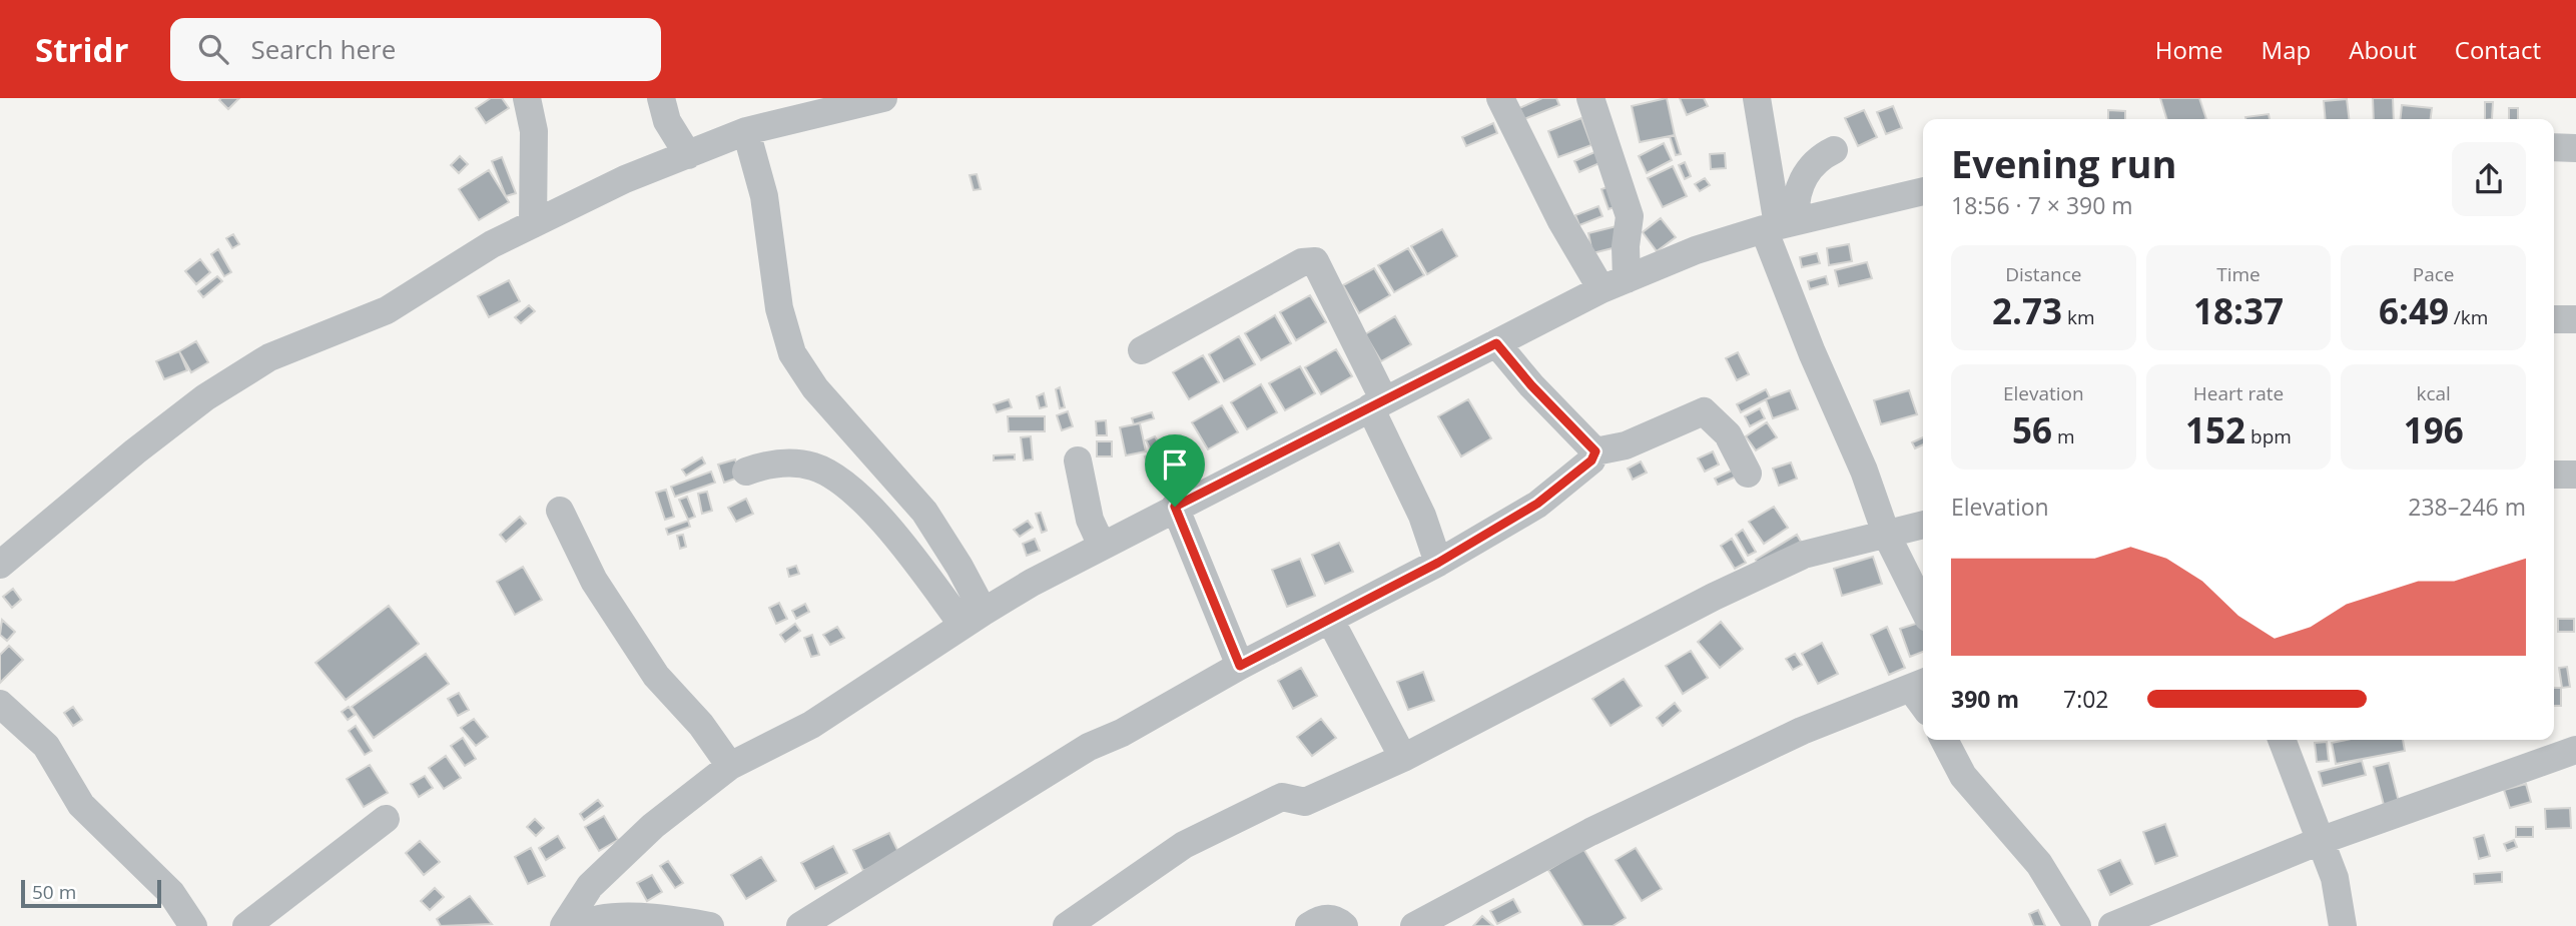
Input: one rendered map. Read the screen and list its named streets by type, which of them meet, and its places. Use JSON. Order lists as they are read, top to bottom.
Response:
{
  "scale_bar": "50 m",
  "page": {
    "header": "Stridr",
    "search": "Search here",
    "nav": [
      "Home",
      "Map",
      "About",
      "Contact"
    ],
    "heading": ["Evening run", "18:56 · 7 × 390 m"],
    "stats": [
      ["Distance", "2.73 km"],
      ["Time", "18:37"],
      ["Pace", "6:49 /km"],
      ["Elevation", "56 m"],
      ["Heart rate", "152 bpm"],
      ["kcal", "196"]
    ],
    "chart": ["Elevation", "238–246 m"],
    "list": [
      {
        "name": "390 m",
        "note": "7:02"
      }
    ],
    "scale": "50 m"
  }
}
